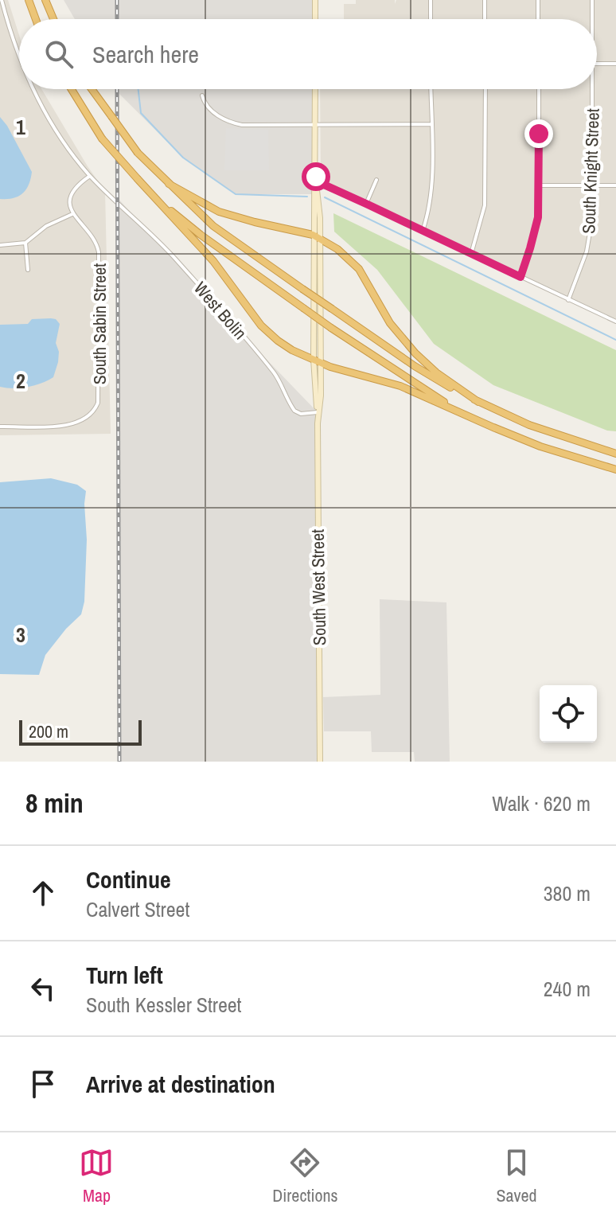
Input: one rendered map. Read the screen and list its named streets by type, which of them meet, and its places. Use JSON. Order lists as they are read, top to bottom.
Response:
{
  "streets": {
    "street": [
      "South Knight Street",
      "West Bolin",
      "South Sabin Street",
      "South West Street"
    ]
  },
  "crossings": [
    ["West Bolin", "South West Street"]
  ],
  "scale_bar": "200 m",
  "page": {
    "search": "Search here",
    "scale": "200 m",
    "heading": ["8 min", "Walk · 620 m"],
    "list": [
      ["Continue", "Calvert Street", "380 m"],
      ["Turn left", "South Kessler Street", "240 m"],
      "Arrive at destination"
    ],
    "nav": ["Map", "Directions", "Saved"]
  },
  "grid": {
    "rows": ["1", "2", "3"]
  }
}
